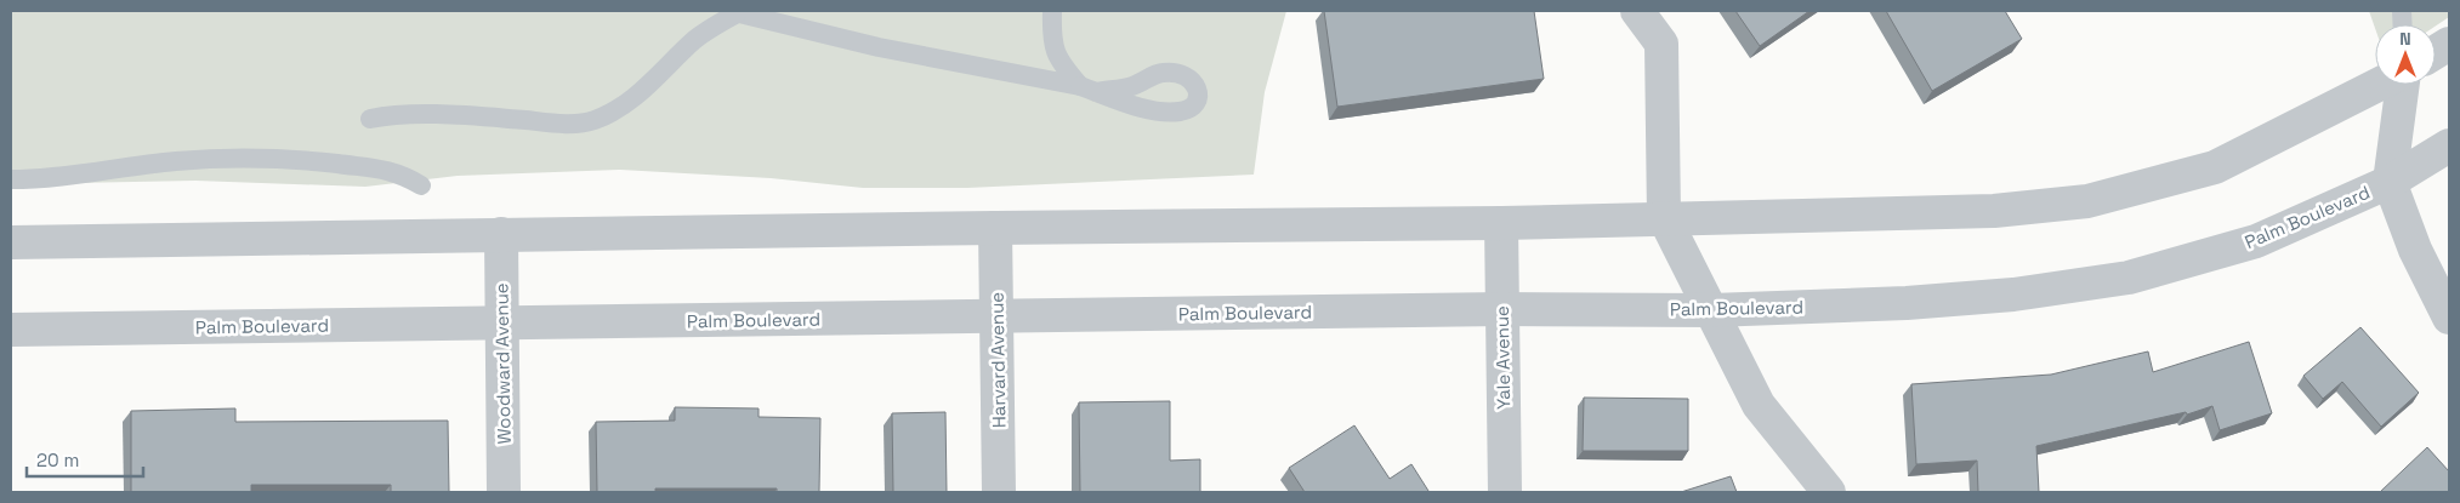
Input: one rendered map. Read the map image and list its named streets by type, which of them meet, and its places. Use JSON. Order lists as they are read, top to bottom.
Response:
{
  "streets": {
    "street": [
      "Palm Boulevard",
      "Yale Avenue",
      "Harvard Avenue",
      "Woodward Avenue"
    ]
  },
  "crossings": [
    ["Palm Boulevard", "Yale Avenue"],
    ["Palm Boulevard", "Harvard Avenue"],
    ["Palm Boulevard", "Woodward Avenue"]
  ],
  "scale_bar": "20 m",
  "north": "top"
}
